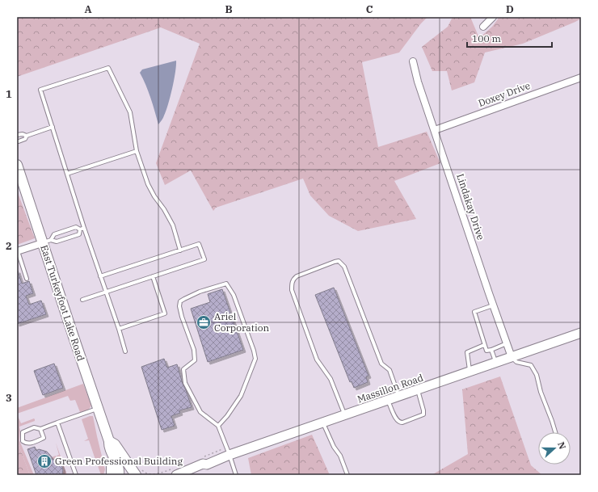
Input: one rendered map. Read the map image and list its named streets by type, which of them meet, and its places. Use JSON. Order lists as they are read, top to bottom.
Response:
{
  "streets": {
    "main road": ["East Turkeyfoot Lake Road", "Massillon Road"],
    "street": ["Doxey Drive", "Lindakay Drive"]
  },
  "crossings": [
    ["Doxey Drive", "Lindakay Drive"],
    ["Lindakay Drive", "Massillon Road"]
  ],
  "places": {
    "office": ["Ariel Corporation"],
    "building": ["Green Professional Building"]
  },
  "scale_bar": "100 m",
  "north": "right",
  "grid": {
    "columns": [
      "A",
      "B",
      "C",
      "D"
    ],
    "rows": ["1", "2", "3"]
  }
}
